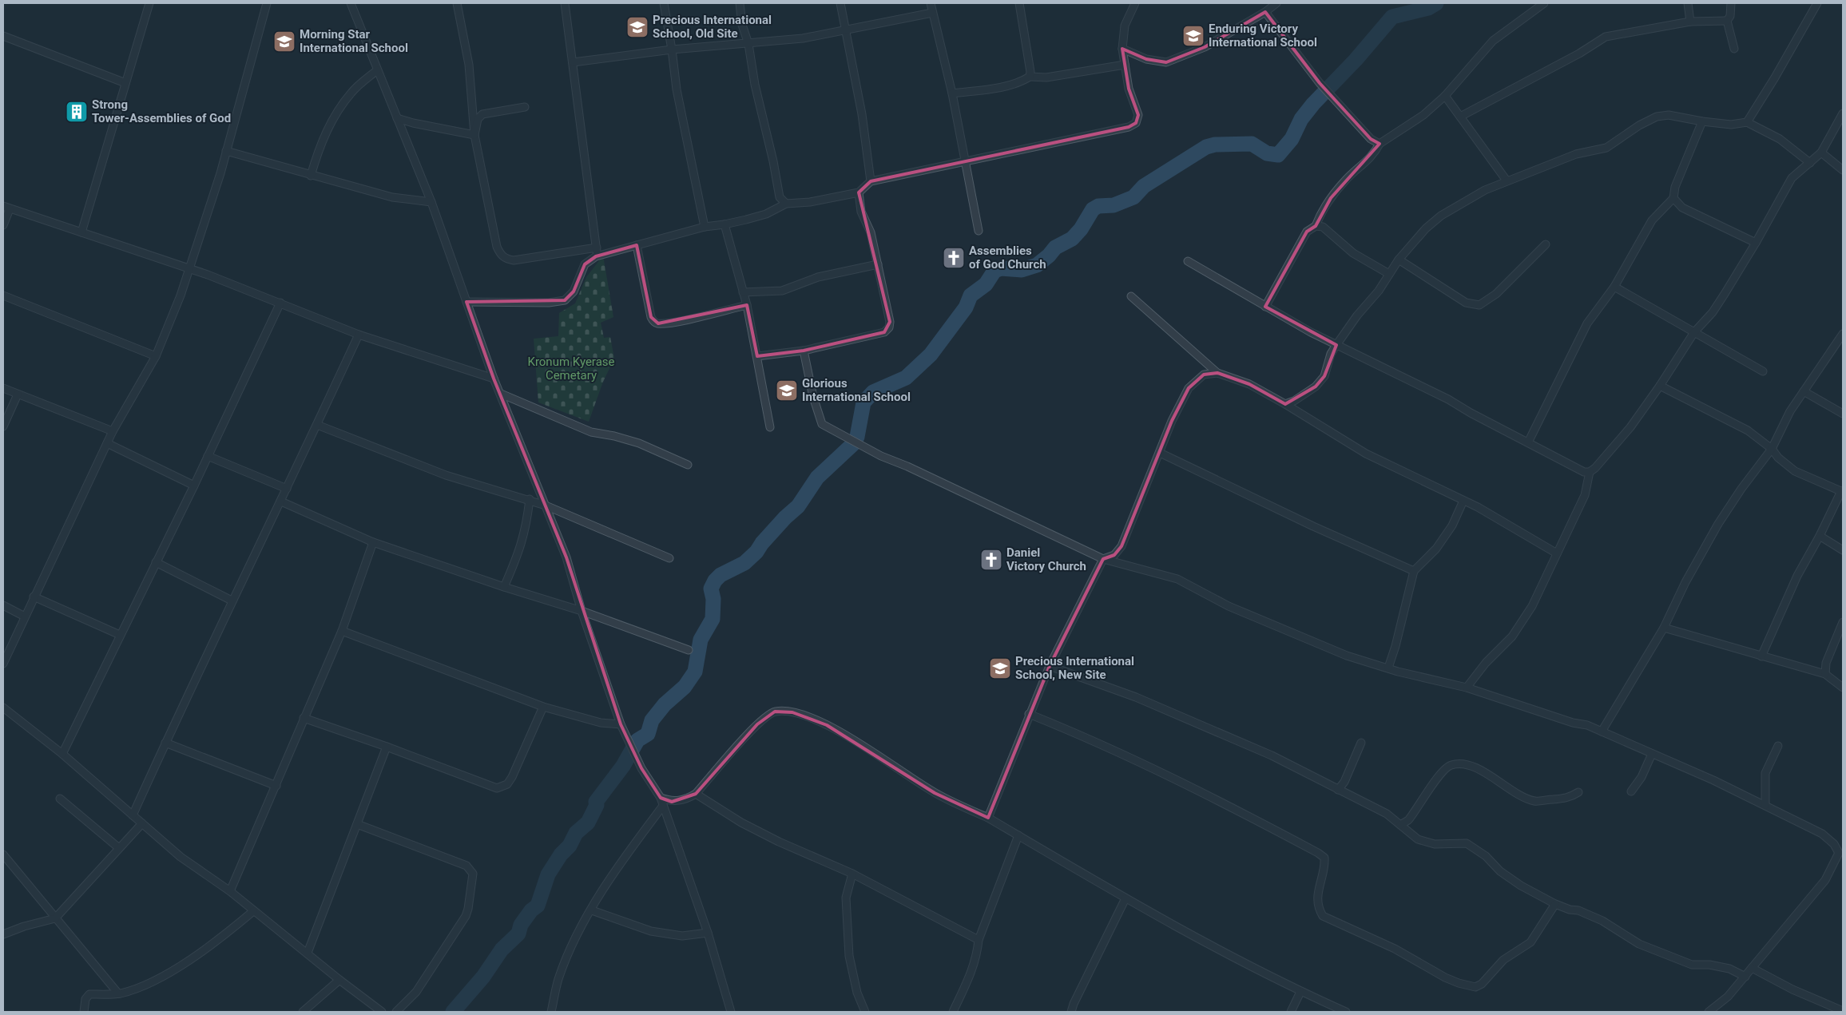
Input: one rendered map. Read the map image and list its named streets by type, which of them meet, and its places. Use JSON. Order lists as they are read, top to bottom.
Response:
{
  "parks": ["Kronum Kyerase Cemetary"],
  "places": {
    "school or university": [
      "Precious International School, Old Site",
      "Enduring Victory International School",
      "Morning Star International School",
      "Glorious International School",
      "Precious International School, New Site"
    ],
    "building": ["Strong Tower-Assemblies of God"],
    "church": ["Assemblies of God Church", "Daniel Victory Church"]
  }
}
